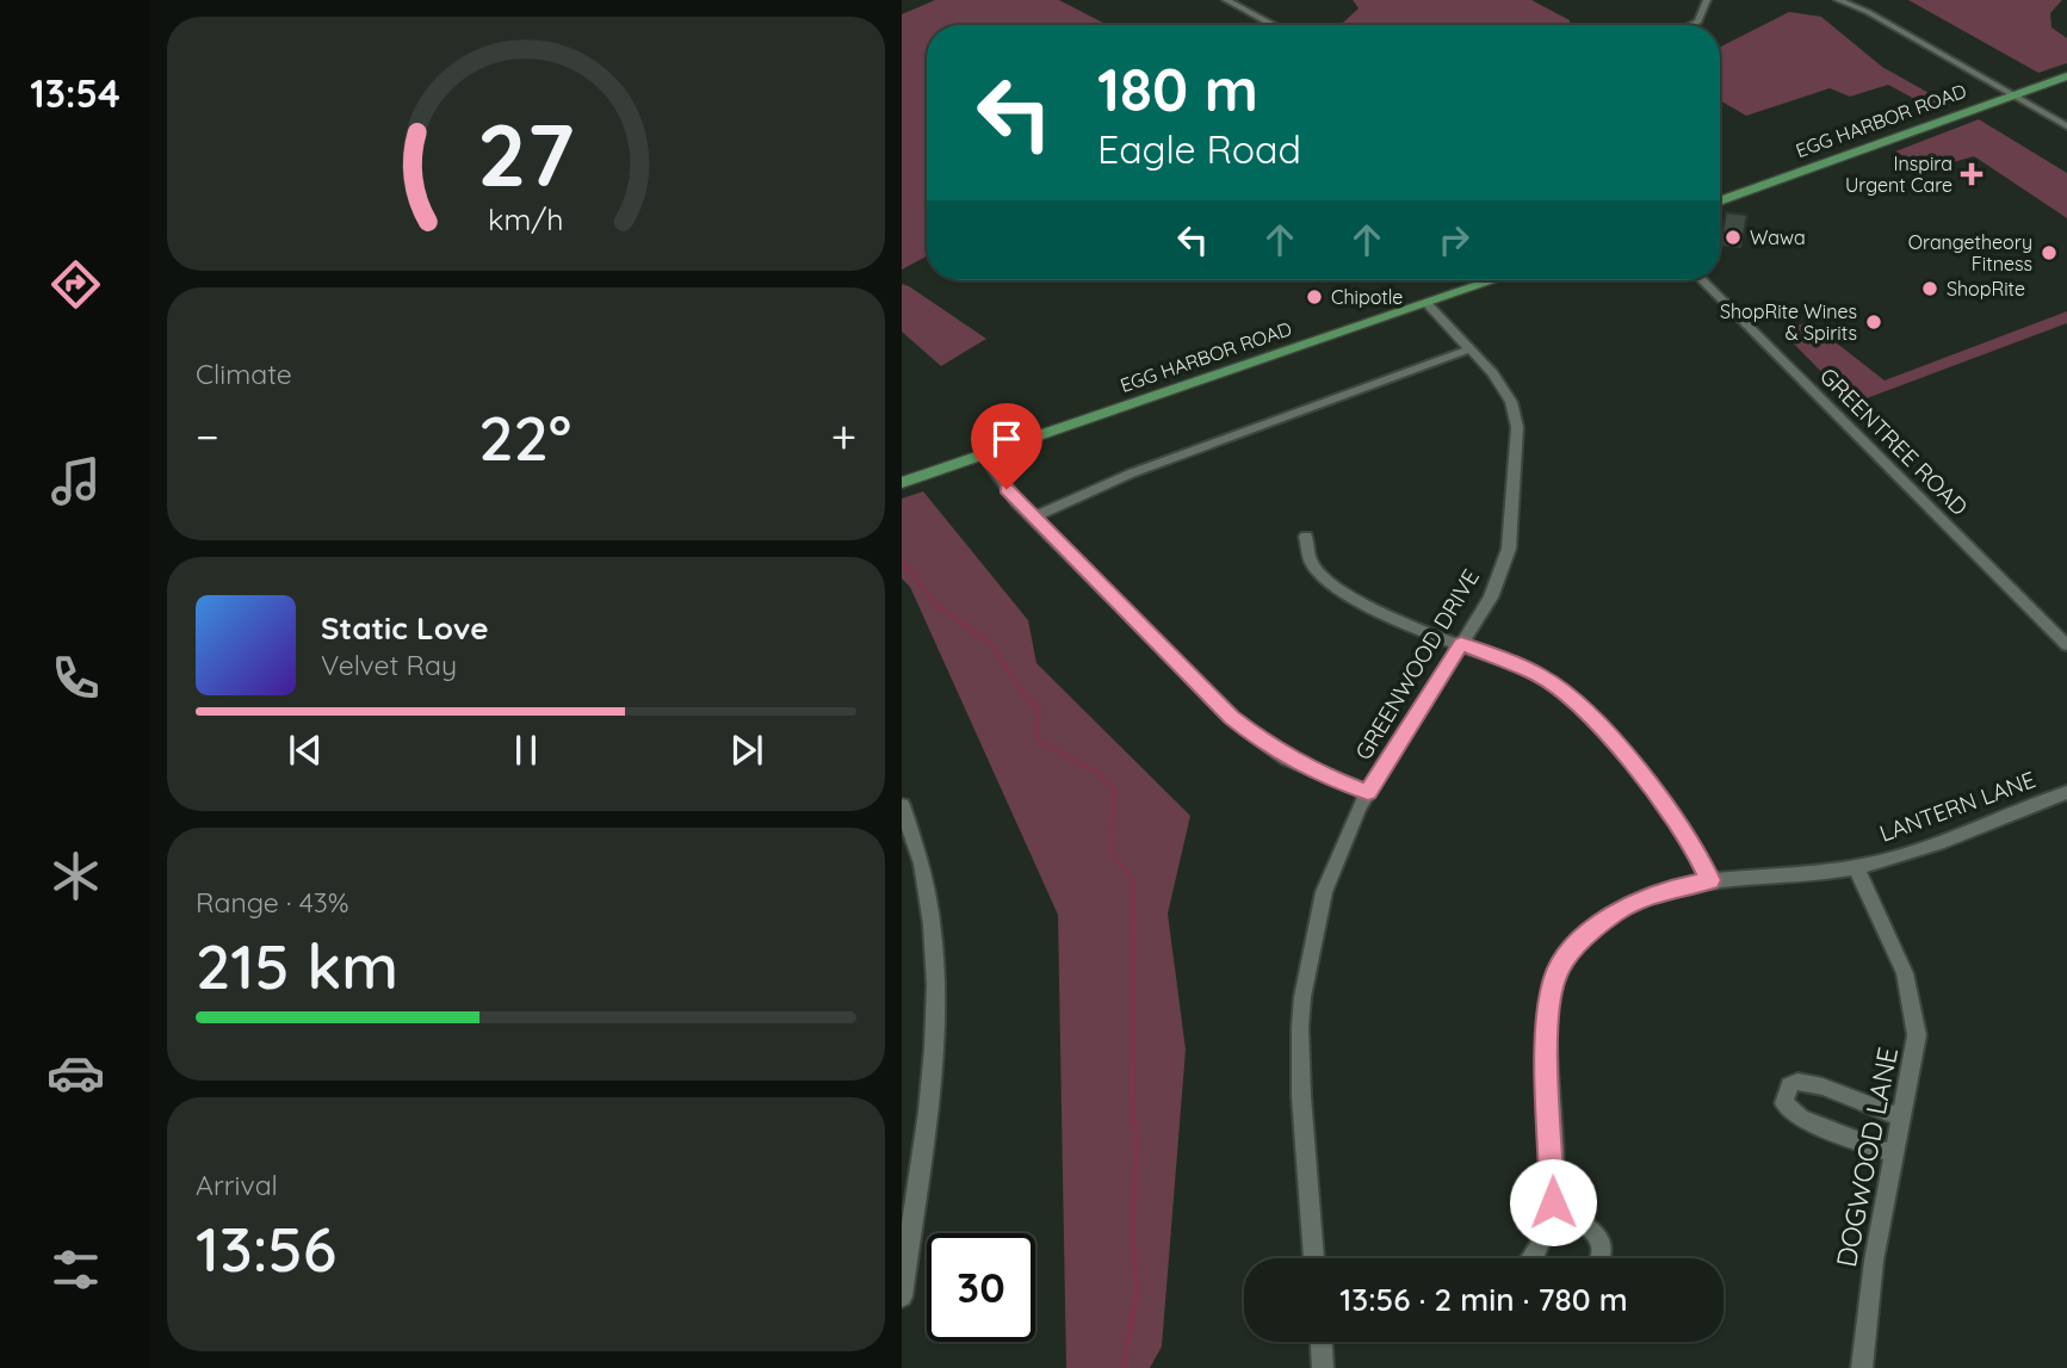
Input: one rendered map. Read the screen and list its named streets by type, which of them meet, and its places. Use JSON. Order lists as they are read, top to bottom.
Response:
{
  "streets": {
    "main road": ["EGG HARBOR ROAD"],
    "street": [
      "GREENTREE ROAD",
      "GREENWOOD DRIVE",
      "LANTERN LANE",
      "DOGWOOD LANE"
    ]
  },
  "crossings": [
    ["EGG HARBOR ROAD", "GREENWOOD DRIVE"],
    ["LANTERN LANE", "DOGWOOD LANE"]
  ],
  "places": {
    "health": ["Inspira Urgent Care"],
    "other": [
      "Wawa",
      "Orangetheory Fitness",
      "ShopRite",
      "Chipotle",
      "ShopRite Wines & Spirits"
    ]
  },
  "page": {
    "tabs": "13:54",
    "turn": ["180 m", "Eagle Road"],
    "tile": [
      "Climate",
      ["Range · 43%", "215 km"],
      ["Arrival", "13:56"]
    ],
    "heat": ["−", "22°", "+"],
    "song": ["Static Love", "Velvet Ray"],
    "limit": "30",
    "trip": "13:56 · 2 min · 780 m",
    "gauge": ["27", "km/h"]
  }
}
